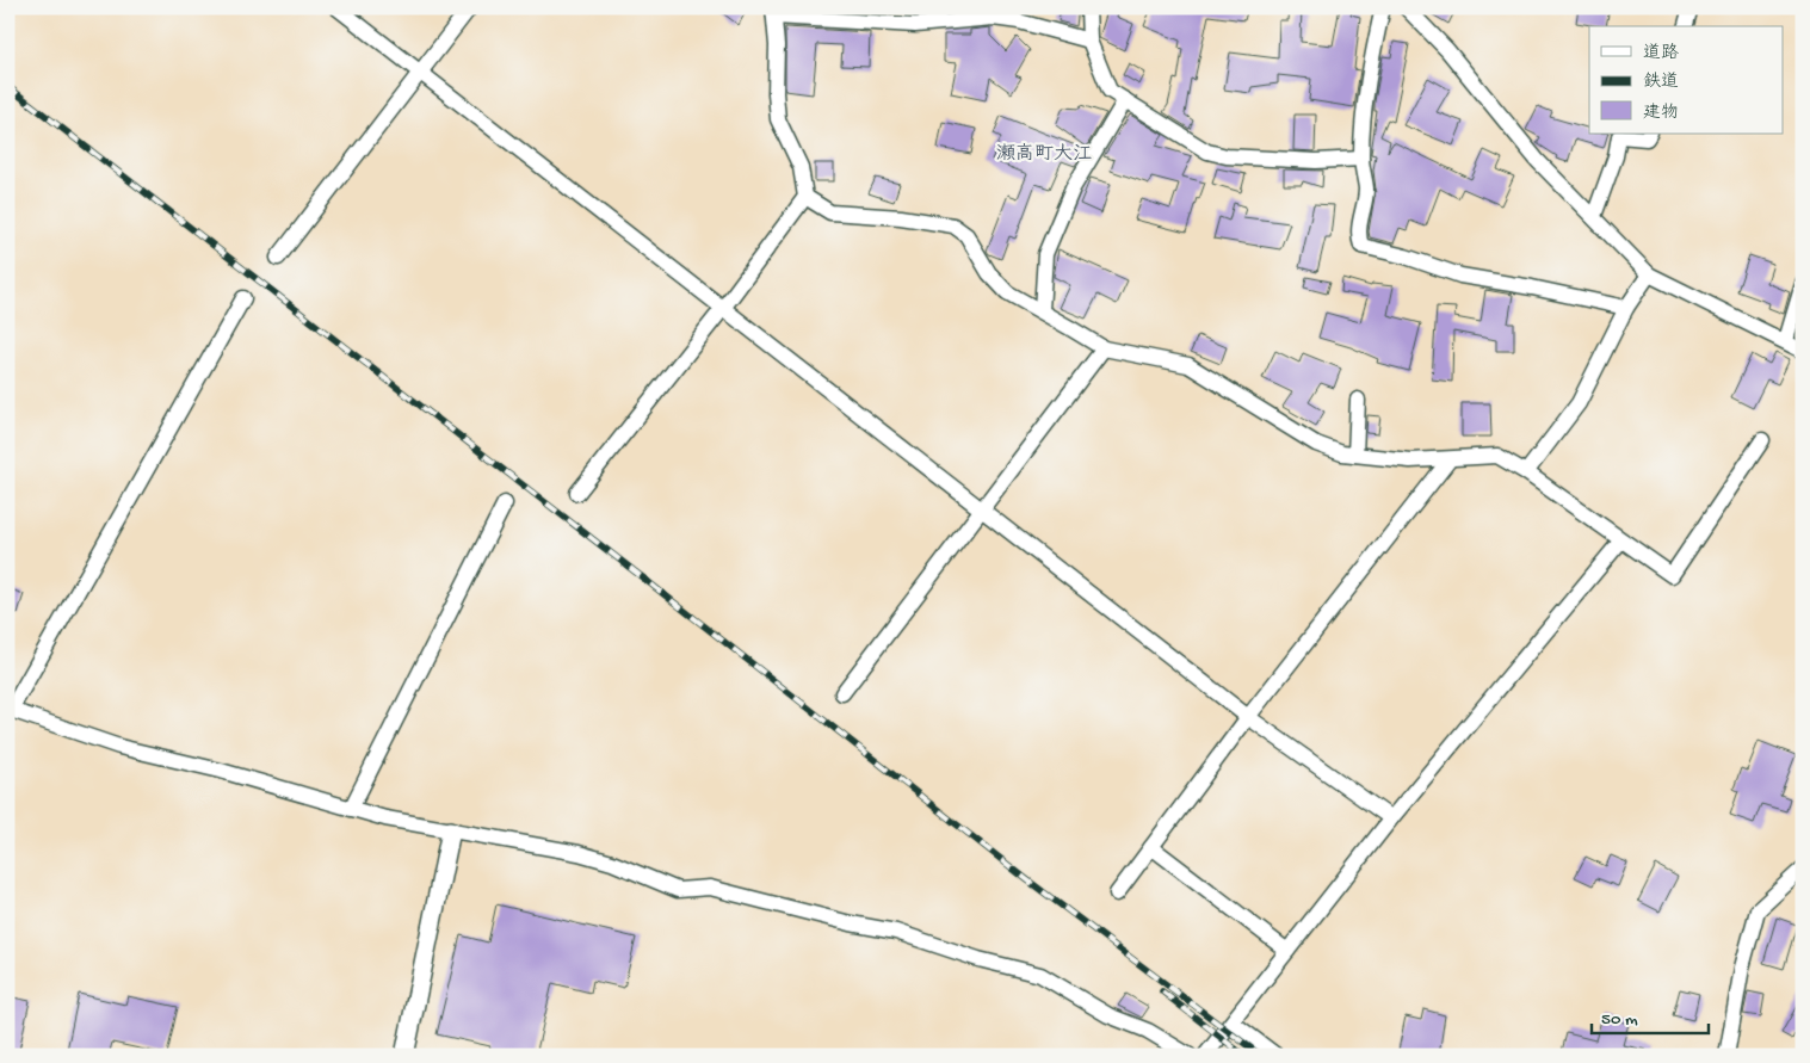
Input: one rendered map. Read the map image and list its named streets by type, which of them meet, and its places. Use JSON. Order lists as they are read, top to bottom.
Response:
{
  "districts": ["瀬高町大江"],
  "legend": ["道路", "鉄道", "建物"],
  "scale_bar": "50 m"
}
